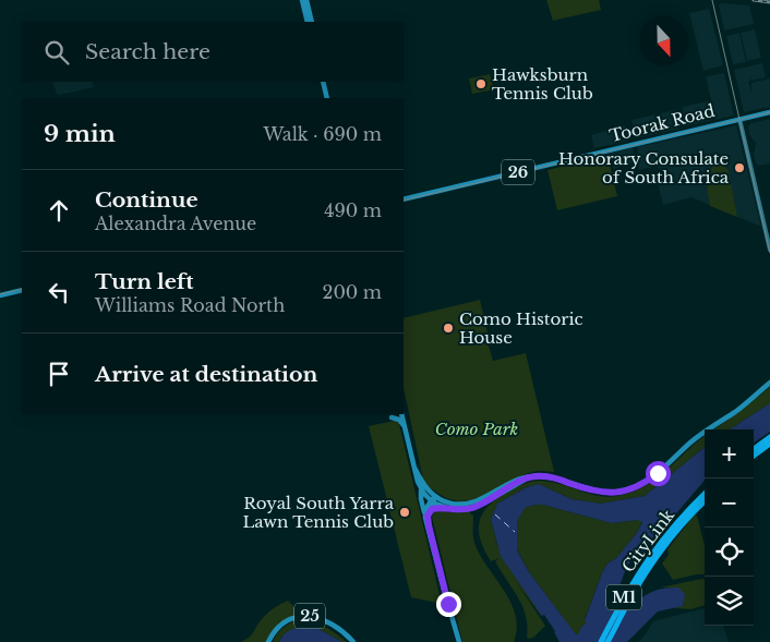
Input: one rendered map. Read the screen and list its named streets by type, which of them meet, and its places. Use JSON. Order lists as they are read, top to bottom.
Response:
{
  "streets": {
    "highway": ["CityLink", "M1"],
    "main road": ["Toorak Road", "26", "25"]
  },
  "crossings": [
    ["CityLink", "M1"]
  ],
  "parks": ["Como Park"],
  "places": [
    "Hawksburn Tennis Club",
    "Honorary Consulate of South Africa",
    "Como Historic House",
    "Royal South Yarra Lawn Tennis Club"
  ],
  "north": "bottom",
  "page": {
    "search": "Search here",
    "heading": ["9 min", "Walk · 690 m"],
    "list": [
      ["Continue", "Alexandra Avenue", "490 m"],
      ["Turn left", "Williams Road North", "200 m"],
      "Arrive at destination"
    ],
    "map_buttons": ["+", "−"]
  }
}
